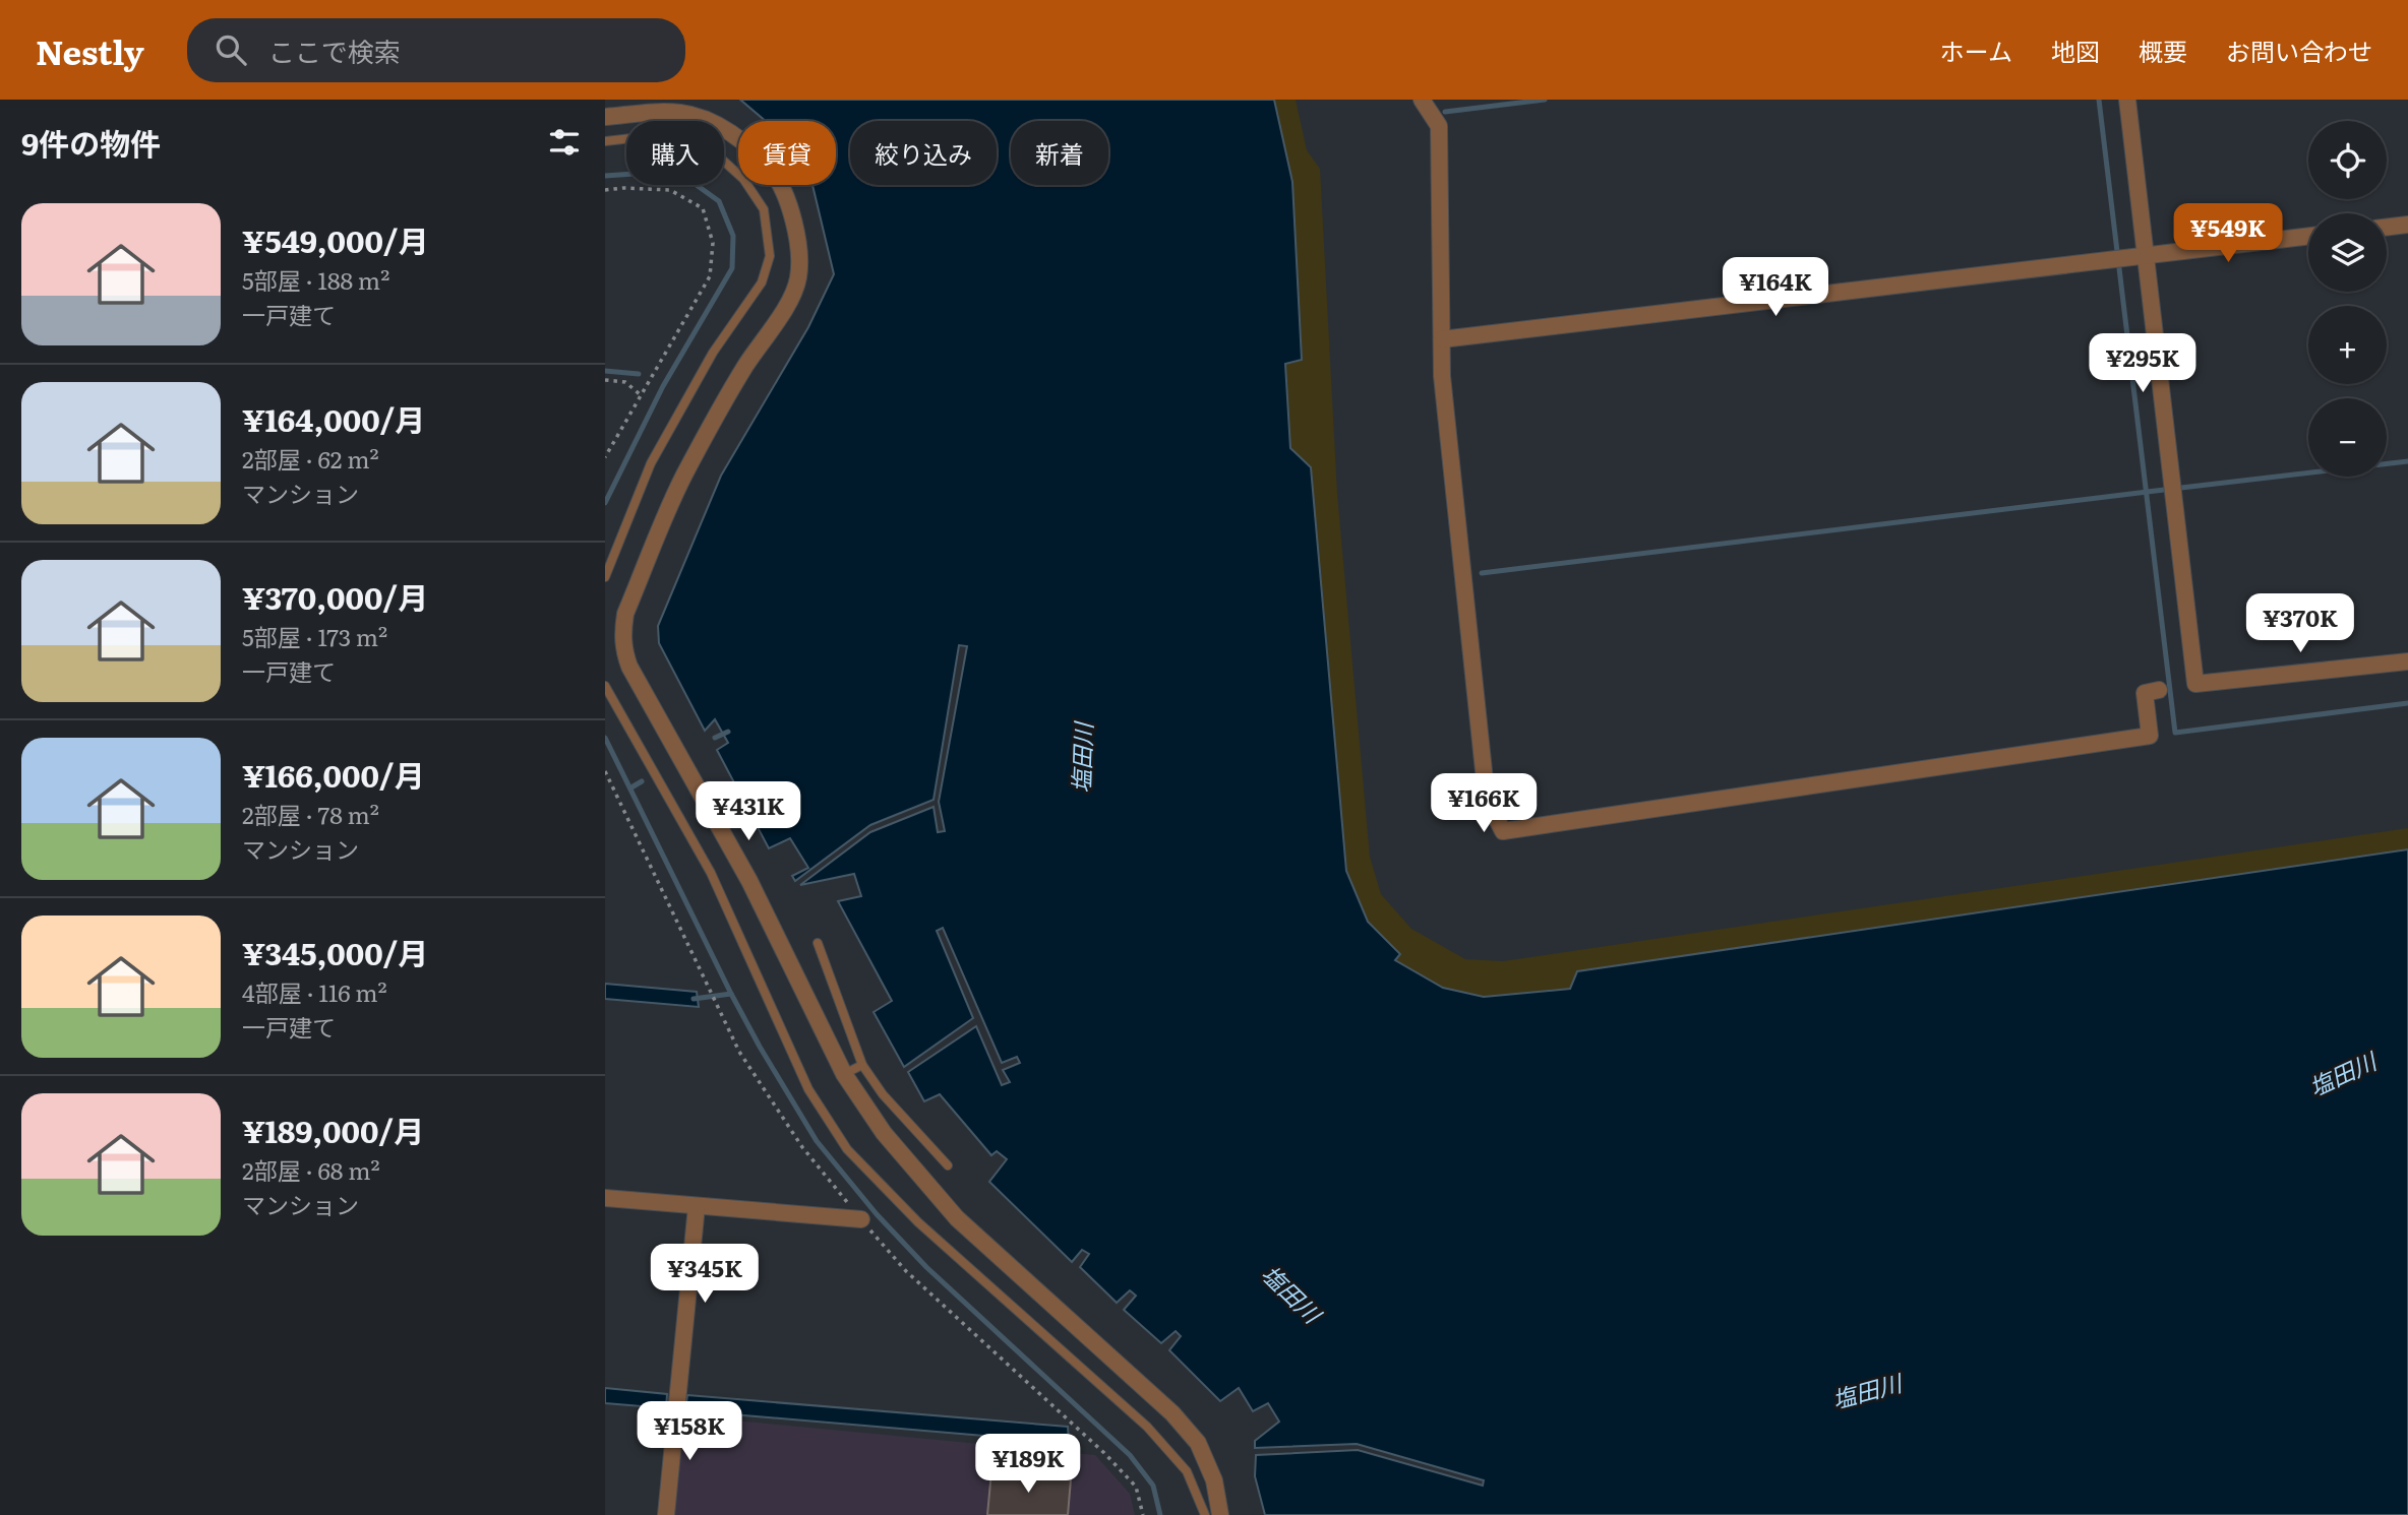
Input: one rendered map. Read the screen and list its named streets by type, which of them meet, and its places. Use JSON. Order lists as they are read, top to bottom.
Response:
{
  "water": ["塩田川"],
  "page": {
    "header": "Nestly",
    "search": "ここで検索",
    "nav": [
      "ホーム",
      "地図",
      "概要",
      "お問い合わせ"
    ],
    "heading": "9件の物件",
    "map_buttons": ["+", "−"],
    "chip": [
      "購入",
      "賃貸",
      "絞り込み",
      "新着"
    ],
    "list": [
      {
        "name": "¥549,000/月",
        "note": "5部屋 · 188 m² · 一戸建て"
      },
      {
        "name": "¥164,000/月",
        "note": "2部屋 · 62 m² · マンション"
      },
      {
        "name": "¥370,000/月",
        "note": "5部屋 · 173 m² · 一戸建て"
      },
      {
        "name": "¥166,000/月",
        "note": "2部屋 · 78 m² · マンション"
      },
      {
        "name": "¥345,000/月",
        "note": "4部屋 · 116 m² · 一戸建て"
      },
      {
        "name": "¥189,000/月",
        "note": "2部屋 · 68 m² · マンション"
      }
    ],
    "price": [
      "¥549K",
      "¥164K",
      "¥295K",
      "¥370K",
      "¥166K",
      "¥431K",
      "¥345K",
      "¥158K",
      "¥189K"
    ]
  }
}
